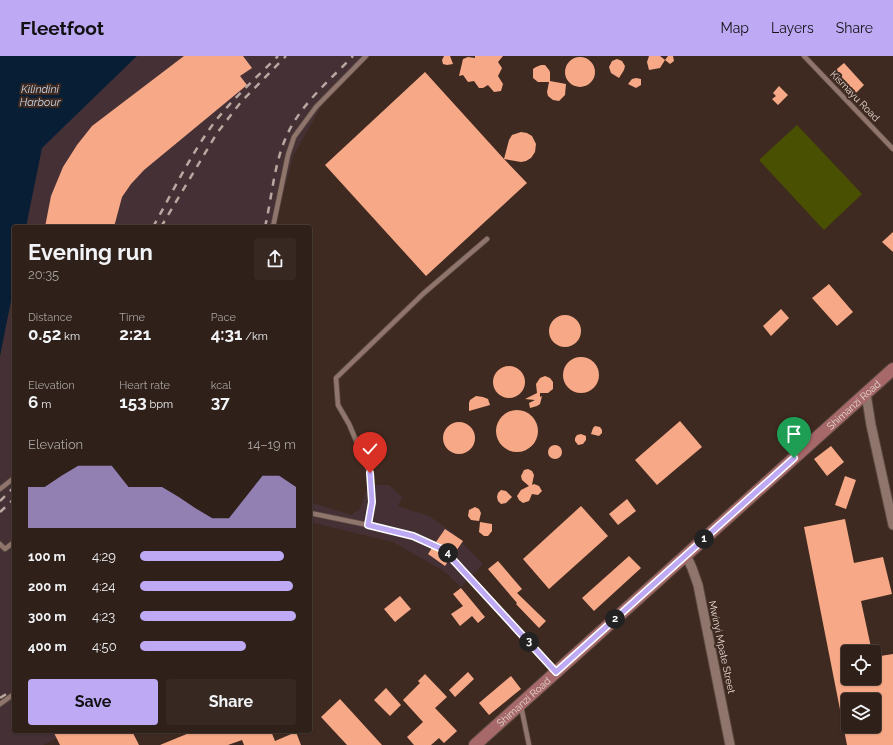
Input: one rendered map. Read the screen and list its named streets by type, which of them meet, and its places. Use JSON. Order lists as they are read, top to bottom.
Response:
{
  "streets": {
    "main road": ["Shimanzi Road"],
    "street": ["Mwinyi Mpate Street"],
    "lane": ["Kismayu Road"]
  },
  "crossings": [
    ["Shimanzi Road", "Mwinyi Mpate Street"]
  ],
  "water": ["Kilindini Harbour"],
  "page": {
    "header": "Fleetfoot",
    "nav": ["Map", "Layers", "Share"],
    "heading": ["Evening run", "20:35"],
    "stats": [
      ["Distance", "0.52 km"],
      ["Time", "2:21"],
      ["Pace", "4:31 /km"],
      ["Elevation", "6 m"],
      ["Heart rate", "153 bpm"],
      ["kcal", "37"]
    ],
    "chart": ["Elevation", "14–19 m"],
    "pins": [
      "1",
      "4",
      "2",
      "3"
    ],
    "list": [
      {
        "name": "100 m",
        "note": "4:29"
      },
      {
        "name": "200 m",
        "note": "4:24"
      },
      {
        "name": "300 m",
        "note": "4:23"
      },
      {
        "name": "400 m",
        "note": "4:50"
      }
    ],
    "buttons": ["Save", "Share"]
  }
}
